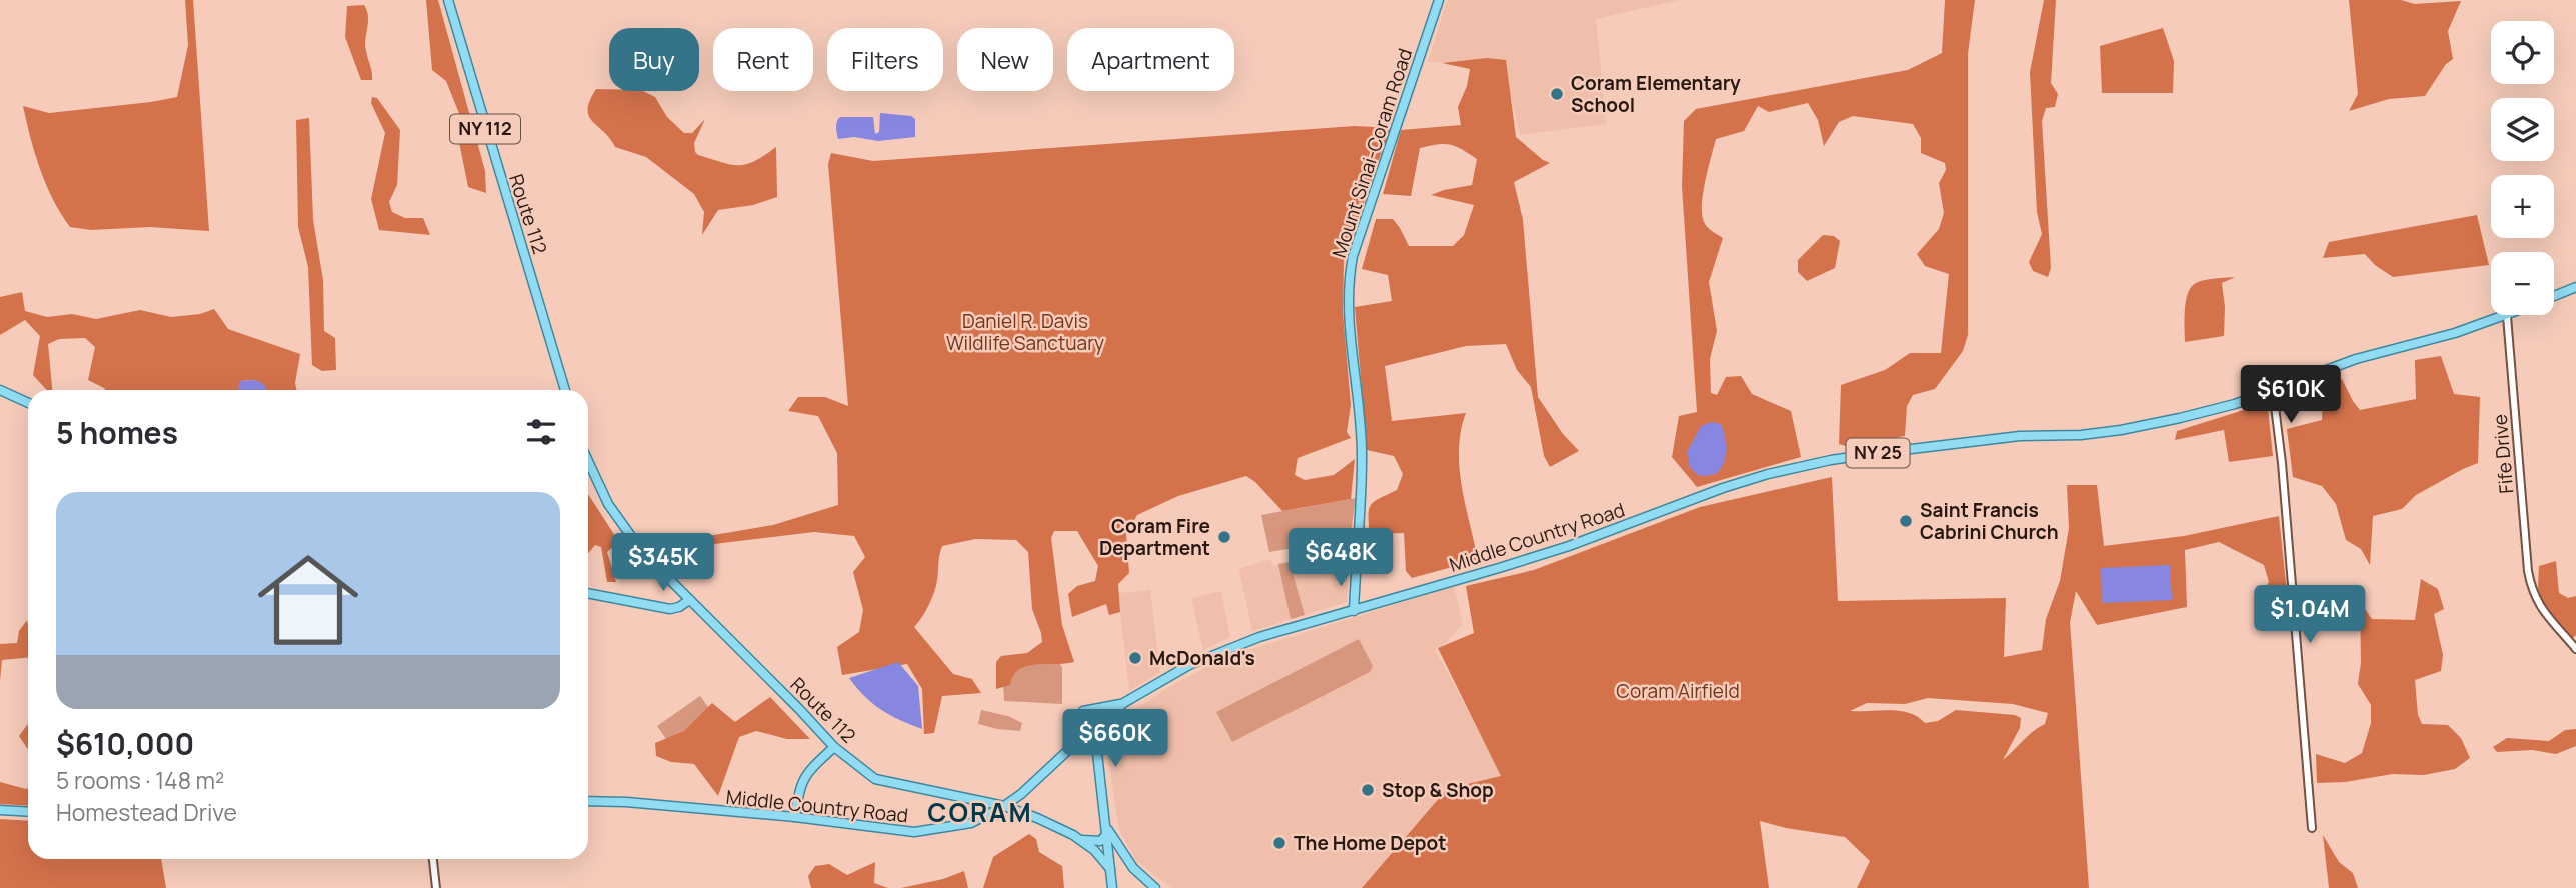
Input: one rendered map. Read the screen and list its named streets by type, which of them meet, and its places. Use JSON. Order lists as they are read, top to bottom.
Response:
{
  "streets": {
    "main road": [
      "NY 112",
      "Mount Sinai-Coram Road",
      "Route 112",
      "NY 25",
      "Middle Country Road"
    ],
    "street": ["Fife Drive"]
  },
  "crossings": [
    ["Mount Sinai-Coram Road", "Middle Country Road"],
    ["Route 112", "Middle Country Road"],
    ["Fife Drive", "Middle Country Road"]
  ],
  "districts": ["CORAM"],
  "parks": ["Daniel R. Davis Wildlife Sanctuary", "Coram Airfield"],
  "places": [
    "Coram Elementary School",
    "Saint Francis Cabrini Church",
    "Coram Fire Department",
    "McDonald's",
    "Stop & Shop",
    "The Home Depot"
  ],
  "page": {
    "map_buttons": ["+", "−"],
    "chip": [
      "Buy",
      "Rent",
      "Filters",
      "New",
      "Apartment"
    ],
    "price": [
      "$610K",
      "$648K",
      "$345K",
      "$1.04M",
      "$660K"
    ],
    "heading": "5 homes",
    "list": [
      {
        "name": "$610,000",
        "note": "5 rooms · 148 m² · Homestead Drive"
      }
    ]
  }
}
